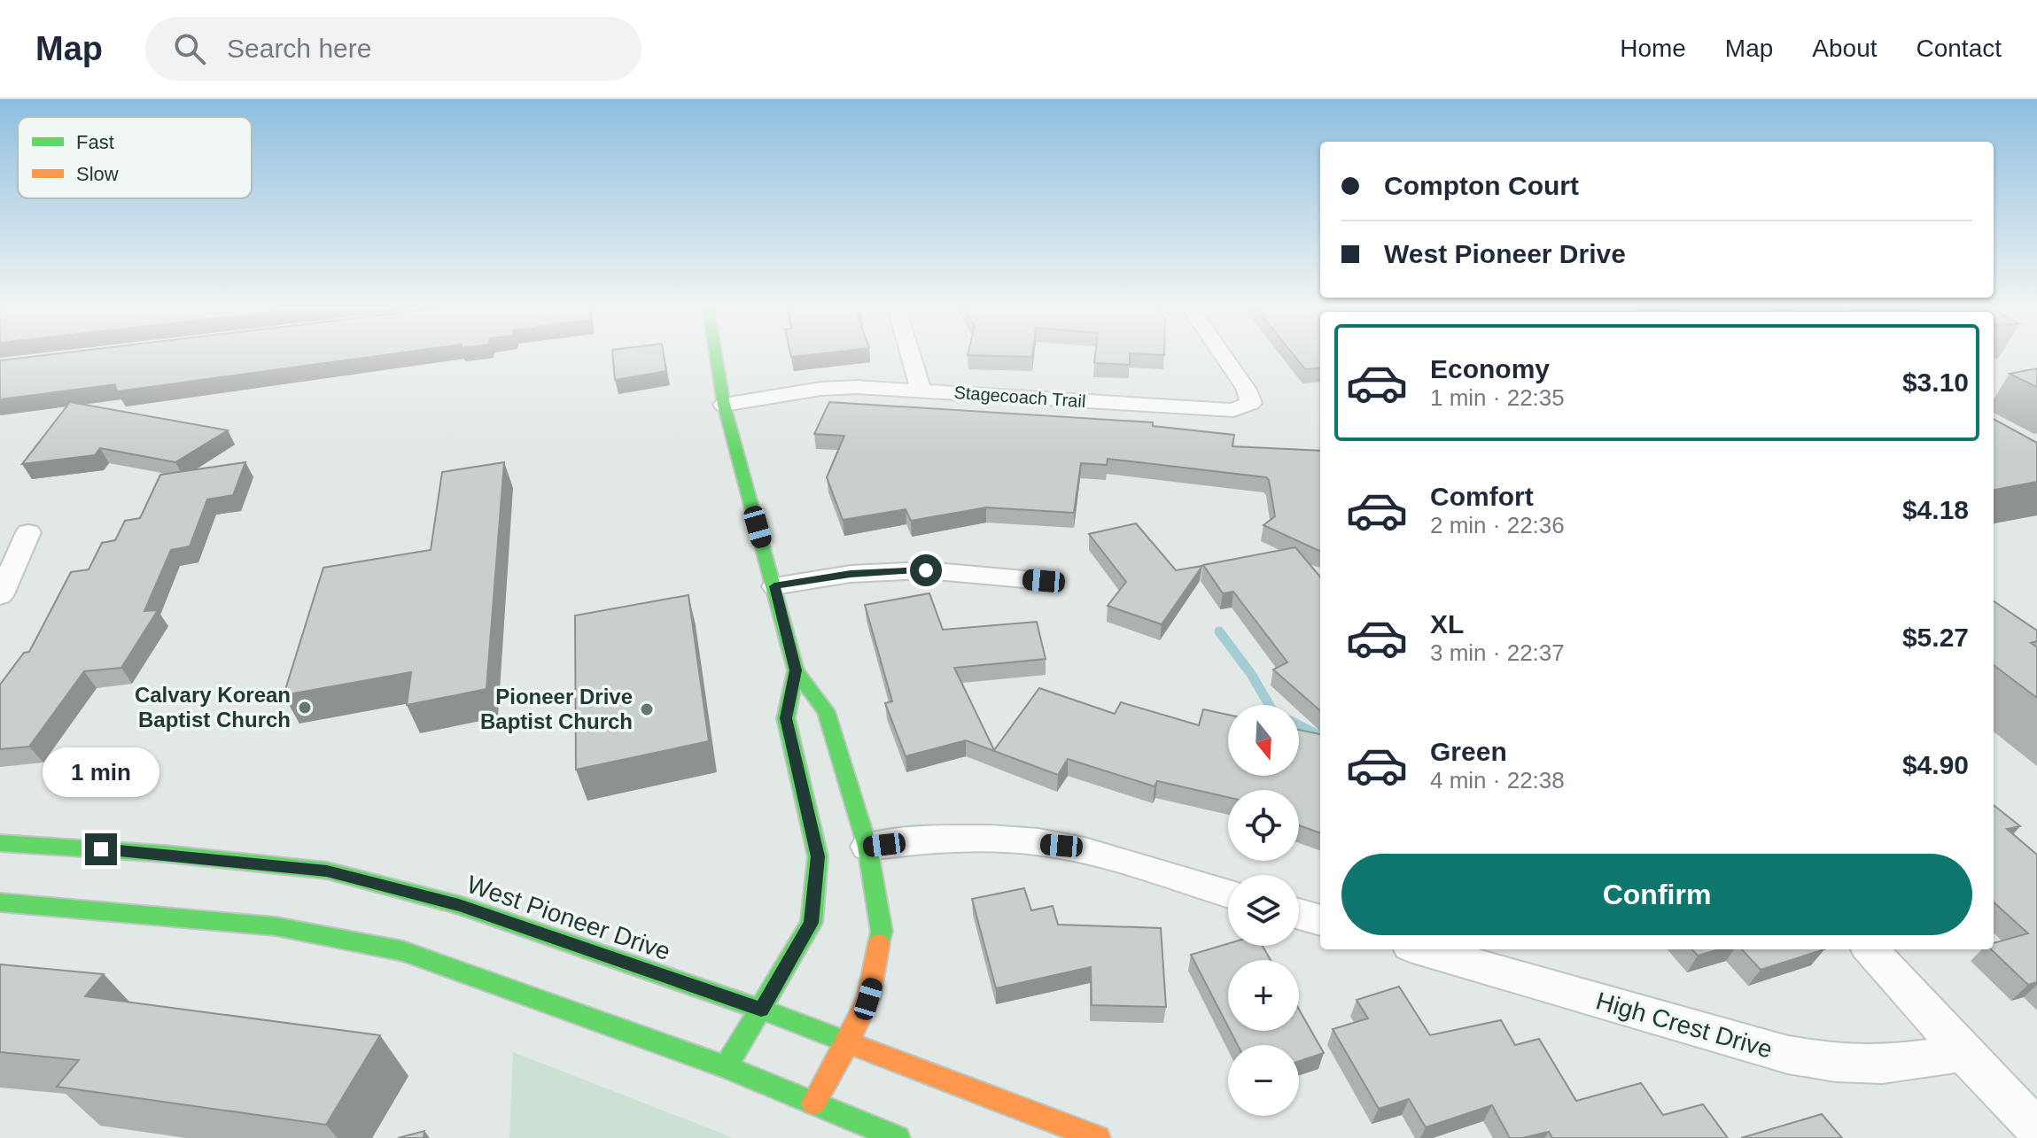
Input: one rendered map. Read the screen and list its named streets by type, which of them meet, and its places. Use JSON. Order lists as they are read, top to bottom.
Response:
{
  "streets": {
    "street": ["Stagecoach Trail", "West Pioneer Drive", "High Crest Drive"]
  },
  "places": ["Calvary Korean Baptist Church", "Pioneer Drive Baptist Church"],
  "legend": ["Fast", "Slow"],
  "north": "bottom",
  "page": {
    "header": "Map",
    "search": "Search here",
    "nav": [
      "Home",
      "Map",
      "About",
      "Contact"
    ],
    "banner": ["Compton Court", "West Pioneer Drive"],
    "list": [
      {
        "name": "Economy",
        "note": "1 min · 22:35",
        "value": "$3.10"
      },
      {
        "name": "Comfort",
        "note": "2 min · 22:36",
        "value": "$4.18"
      },
      {
        "name": "XL",
        "note": "3 min · 22:37",
        "value": "$5.27"
      },
      {
        "name": "Green",
        "note": "4 min · 22:38",
        "value": "$4.90"
      }
    ],
    "map_buttons": ["+", "−"],
    "bubble": "1 min",
    "buttons": "Confirm"
  }
}
